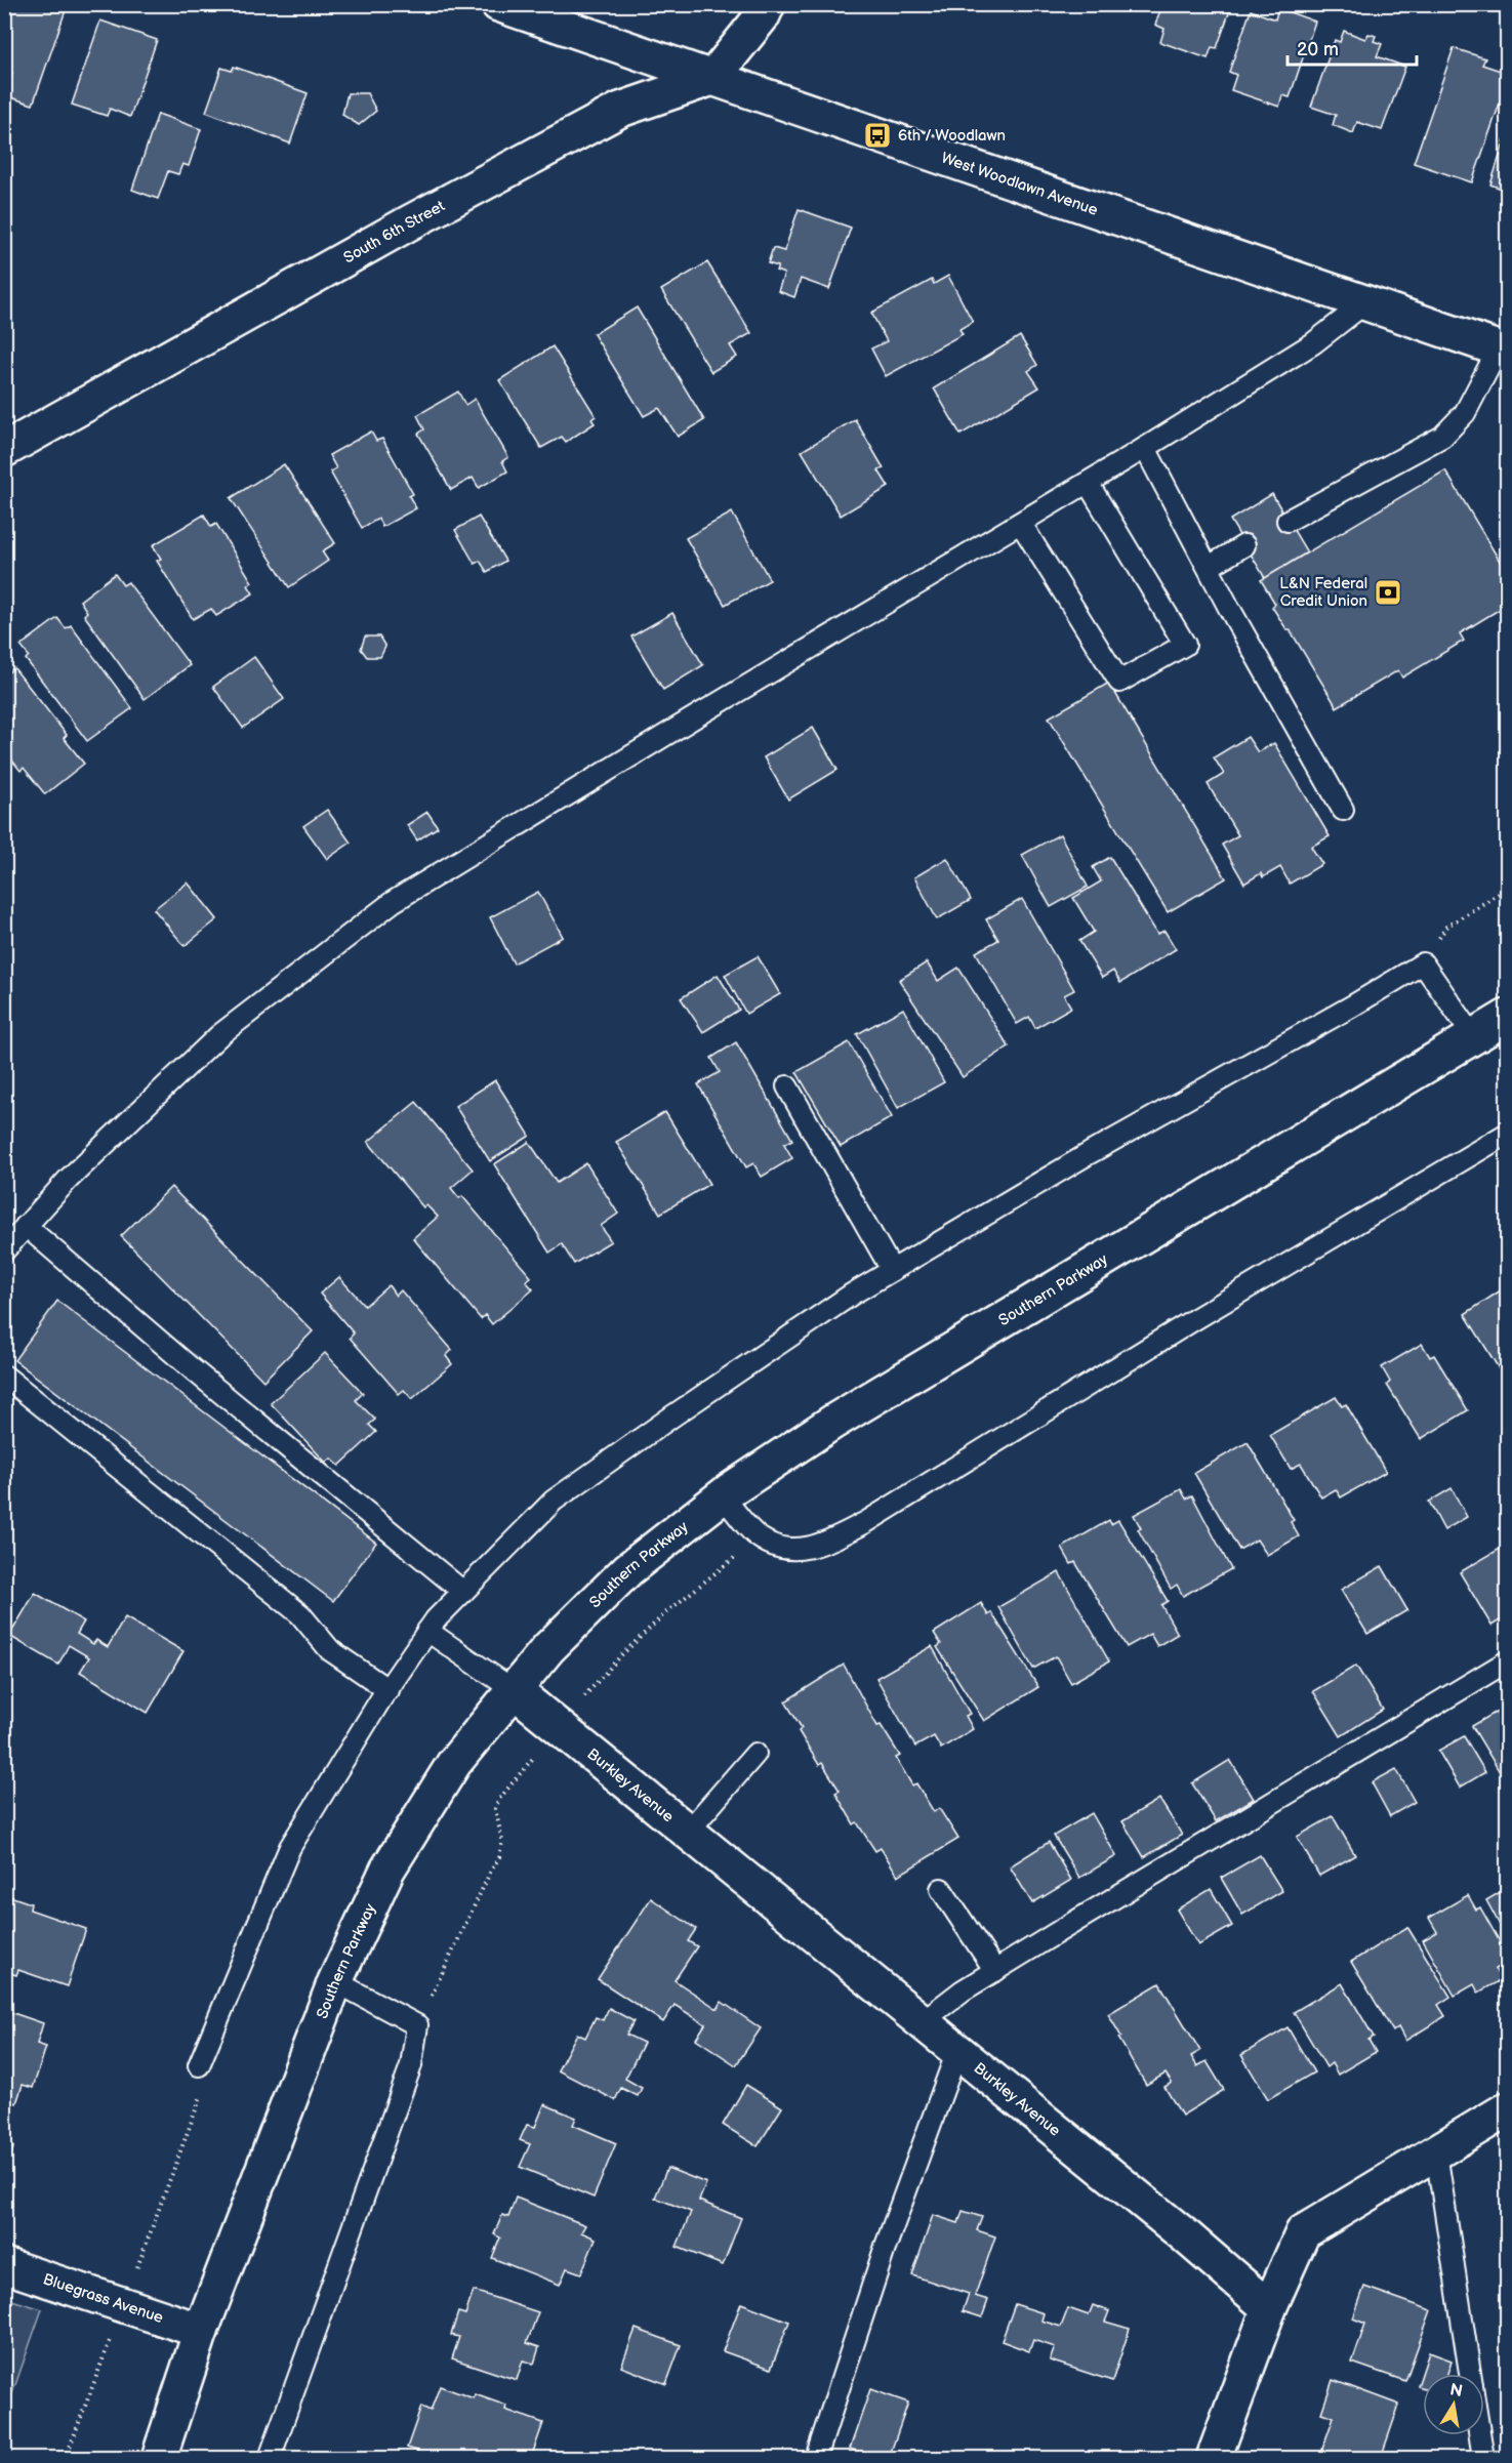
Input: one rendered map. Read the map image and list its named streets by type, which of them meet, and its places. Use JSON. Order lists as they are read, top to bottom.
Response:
{
  "streets": {
    "street": [
      "West Woodlawn Avenue",
      "South 6th Street",
      "Southern Parkway",
      "Burkley Avenue",
      "Bluegrass Avenue"
    ]
  },
  "crossings": [
    ["West Woodlawn Avenue", "South 6th Street"],
    ["Southern Parkway", "Burkley Avenue"],
    ["Southern Parkway", "Bluegrass Avenue"]
  ],
  "places": {
    "bus stop": ["6th / Woodlawn"],
    "bank": ["L&N Federal Credit Union"]
  },
  "scale_bar": "20 m",
  "north": "top"
}
